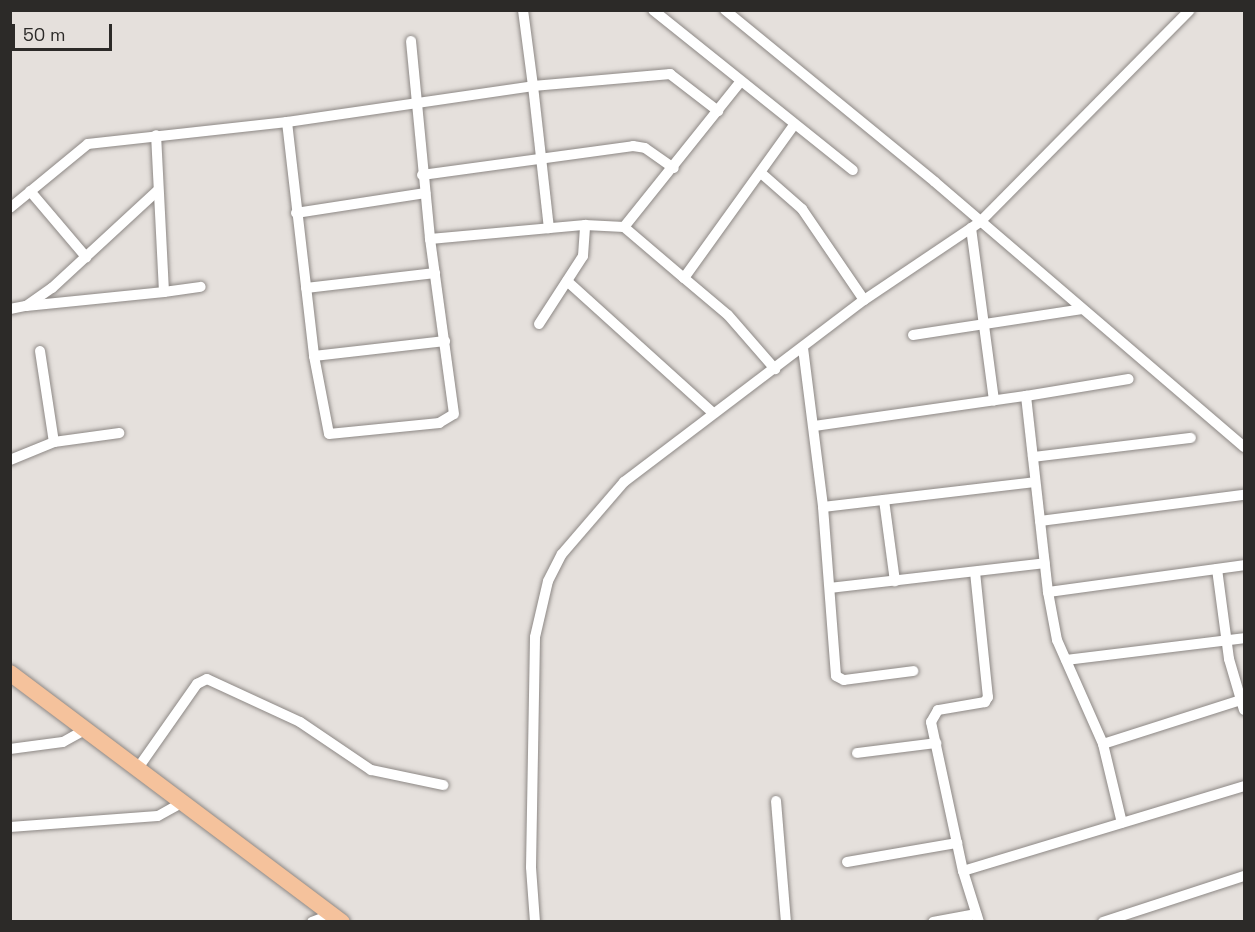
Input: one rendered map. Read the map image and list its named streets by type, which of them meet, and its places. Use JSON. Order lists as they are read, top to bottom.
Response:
{
  "scale_bar": "50 m"
}
